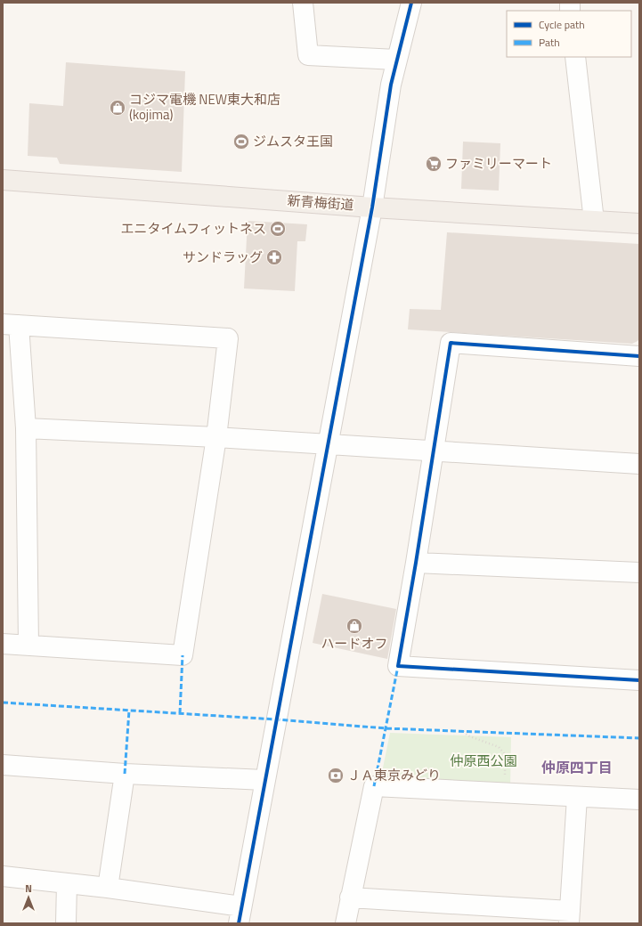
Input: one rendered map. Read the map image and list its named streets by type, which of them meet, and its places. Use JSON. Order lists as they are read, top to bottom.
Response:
{
  "streets": {
    "main road": ["新青梅街道"]
  },
  "districts": ["仲原四丁目"],
  "parks": ["仲原西公園"],
  "places": {
    "shop": ["コジマ電機 NEW東大和店 (kojima)", "ハードオフ"],
    "sports": ["ジムスタ王国", "エニタイムフィットネス"],
    "supermarket": ["ファミリーマート"],
    "pharmacy": ["サンドラッグ"],
    "bank": ["ＪＡ東京みどり"]
  },
  "legend": ["Cycle path", "Path"],
  "north": "top"
}
